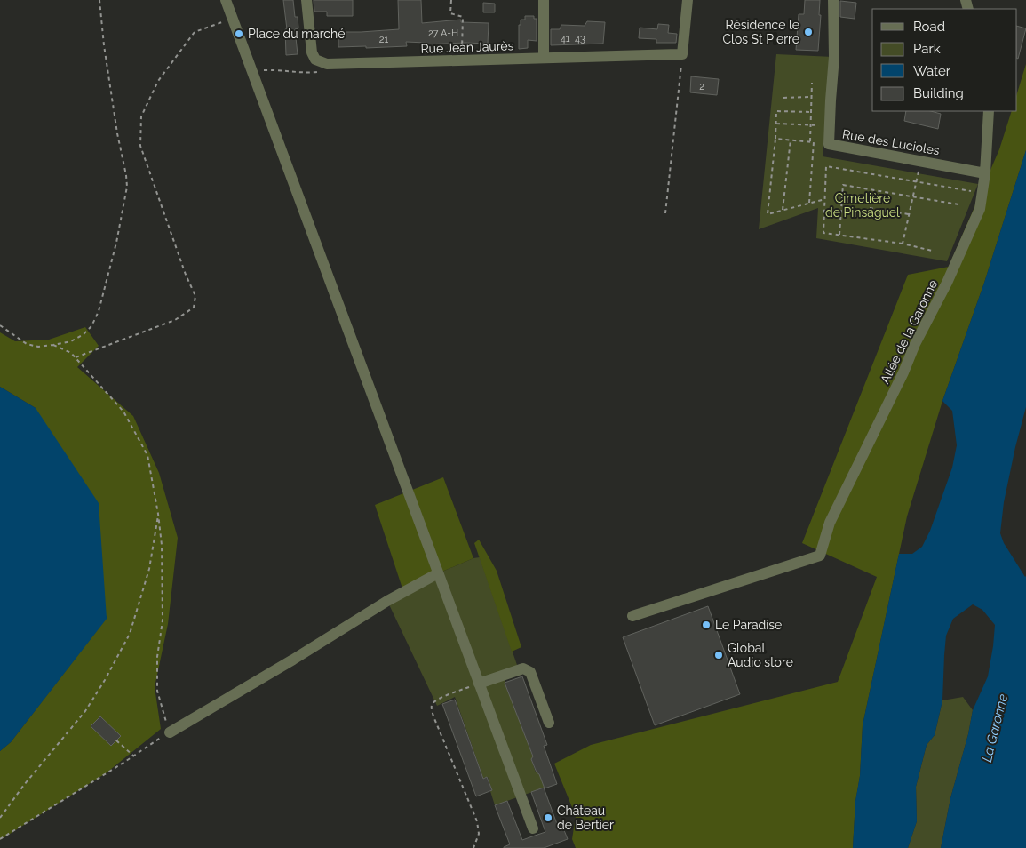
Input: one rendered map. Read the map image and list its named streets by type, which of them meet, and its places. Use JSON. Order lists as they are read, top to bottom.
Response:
{
  "streets": {
    "street": ["Rue Jean Jaurès", "Rue des Lucioles", "Allée de la Garonne"]
  },
  "crossings": [
    ["Rue des Lucioles", "Allée de la Garonne"]
  ],
  "water": ["La Garonne"],
  "parks": ["Cimetière de Pinsaguel"],
  "places": [
    "Résidence le Clos St Pierre",
    "Place du marché",
    "Le Paradise",
    "Global Audio store",
    "Château de Bertier"
  ],
  "house_numbers": [
    "27 A-H",
    "41",
    "43",
    "21",
    "2"
  ],
  "legend": [
    "Road",
    "Park",
    "Water",
    "Building"
  ]
}
